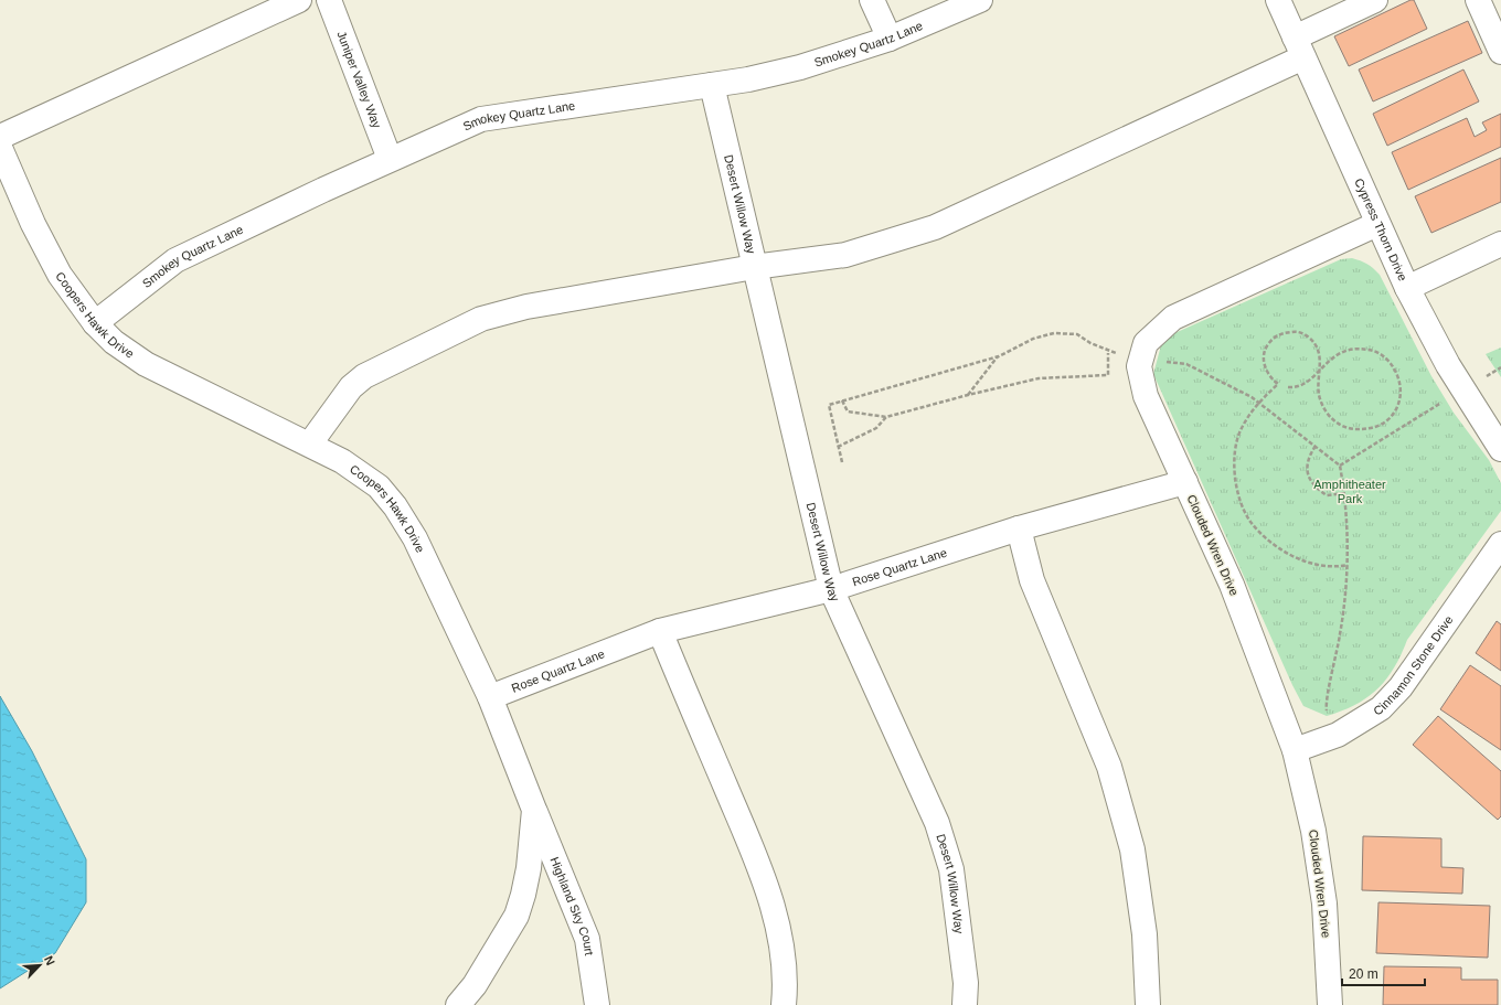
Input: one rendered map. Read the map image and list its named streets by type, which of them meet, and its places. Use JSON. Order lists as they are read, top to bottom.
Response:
{
  "streets": {
    "street": [
      "Smokey Quartz Lane",
      "Juniper Valley Way",
      "Desert Willow Way",
      "Cypress Thorn Drive",
      "Coopers Hawk Drive",
      "Clouded Wren Drive",
      "Rose Quartz Lane",
      "Cinnamon Stone Drive",
      "Highland Sky Court"
    ]
  },
  "crossings": [
    ["Smokey Quartz Lane", "Juniper Valley Way"],
    ["Smokey Quartz Lane", "Desert Willow Way"],
    ["Smokey Quartz Lane", "Coopers Hawk Drive"],
    ["Desert Willow Way", "Rose Quartz Lane"],
    ["Cypress Thorn Drive", "Clouded Wren Drive"],
    ["Coopers Hawk Drive", "Rose Quartz Lane"],
    ["Coopers Hawk Drive", "Highland Sky Court"],
    ["Clouded Wren Drive", "Rose Quartz Lane"],
    ["Clouded Wren Drive", "Cinnamon Stone Drive"]
  ],
  "parks": ["Amphitheater Park"],
  "scale_bar": "20 m",
  "north": "top right"
}
